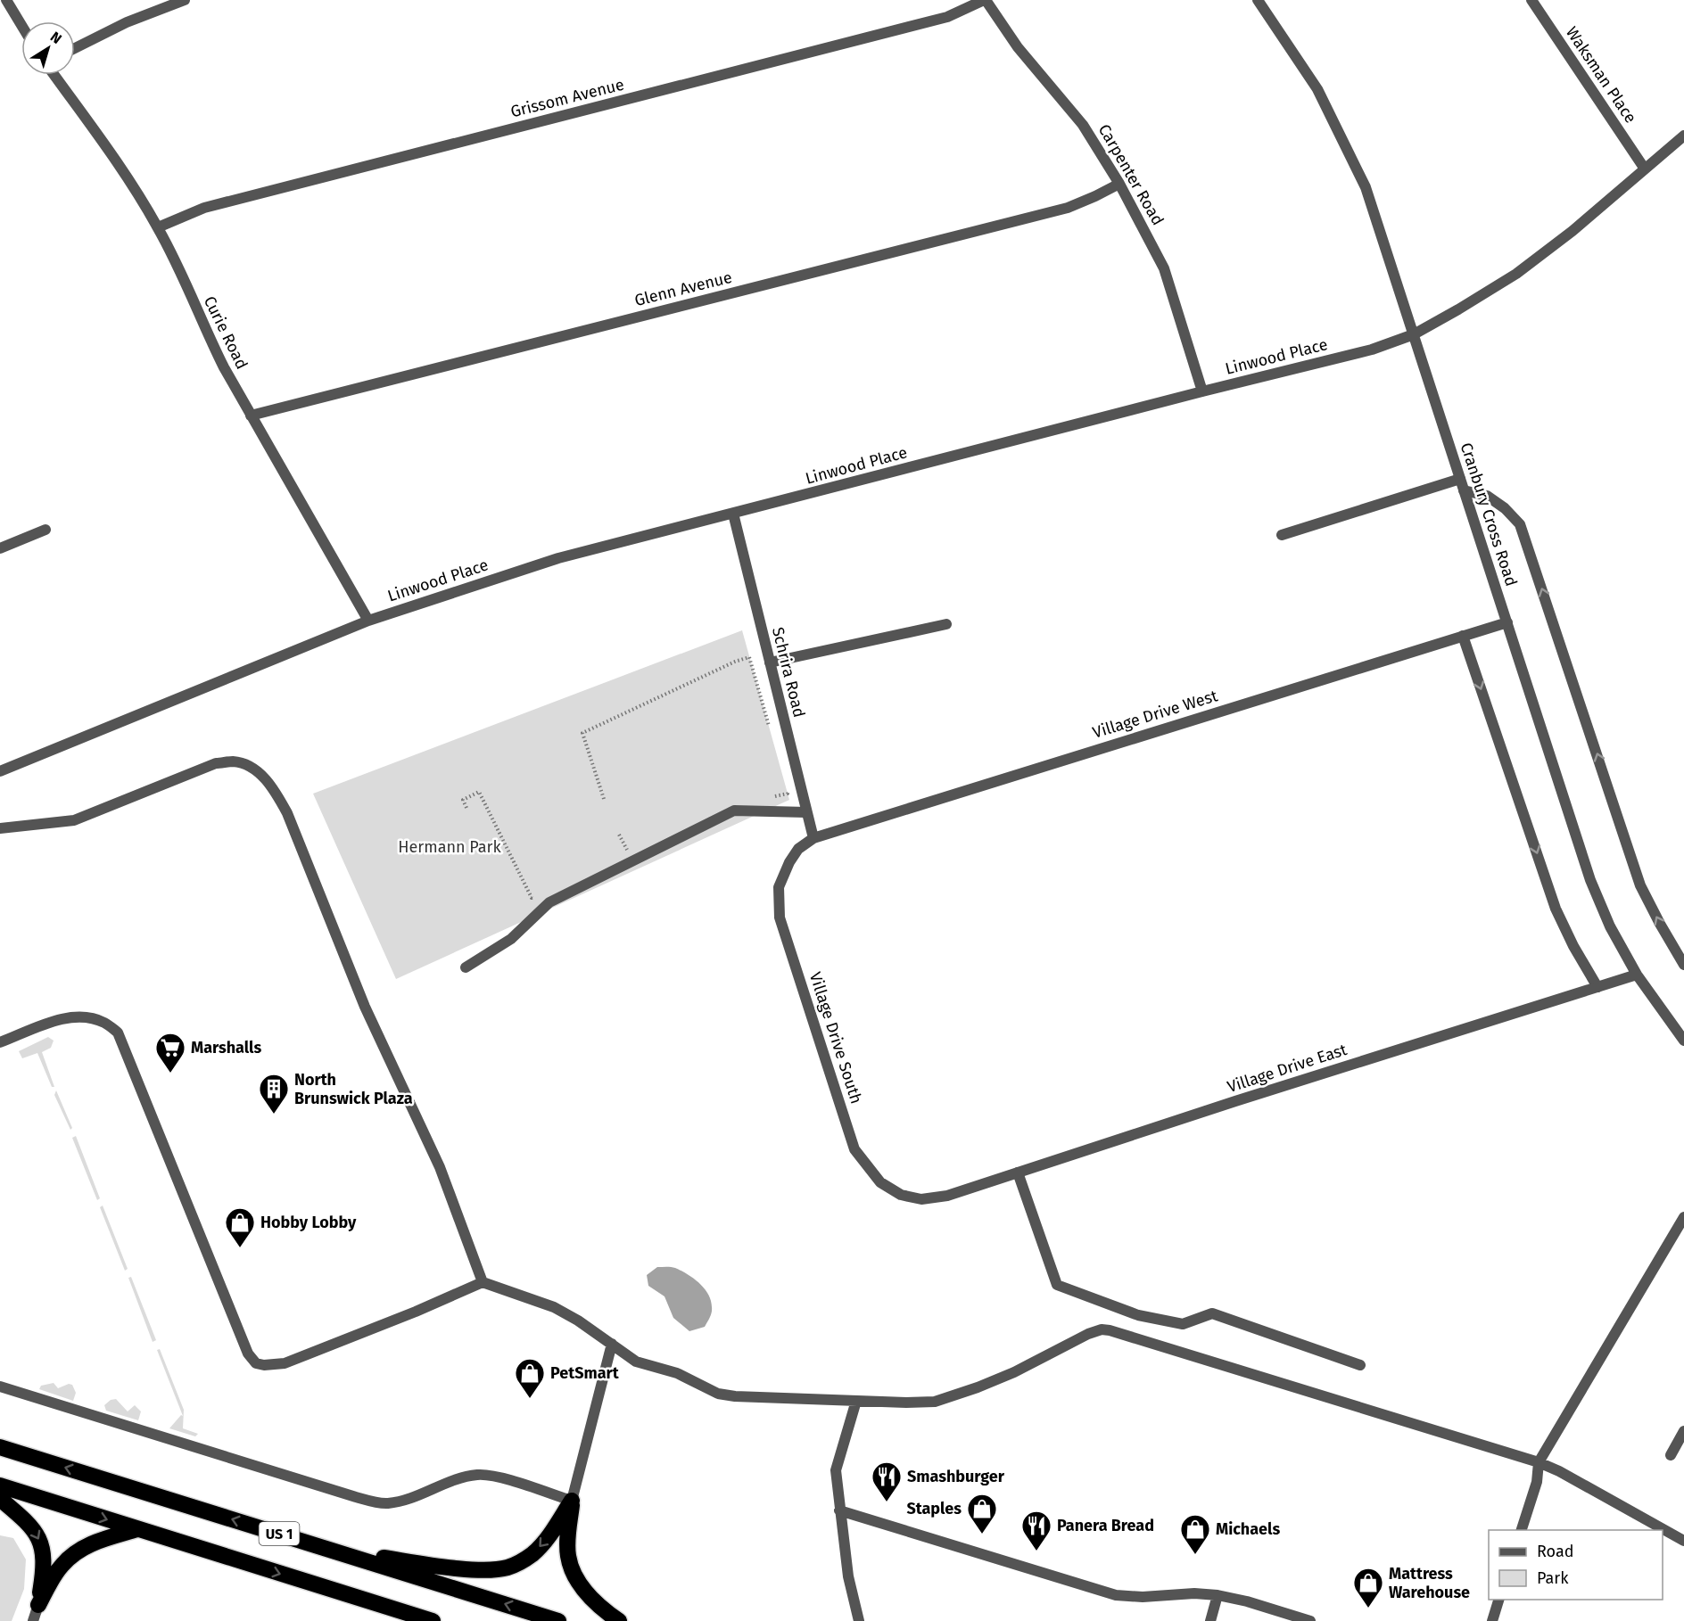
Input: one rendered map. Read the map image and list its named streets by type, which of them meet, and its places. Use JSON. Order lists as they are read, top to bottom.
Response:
{
  "streets": {
    "highway": ["US 1"],
    "street": [
      "Waksman Place",
      "Grissom Avenue",
      "Carpenter Road",
      "Glenn Avenue",
      "Curie Road",
      "Linwood Place",
      "Cranbury Cross Road",
      "Schrira Road",
      "Village Drive West",
      "Village Drive South",
      "Village Drive East"
    ]
  },
  "crossings": [
    ["Waksman Place", "Linwood Place"],
    ["Grissom Avenue", "Carpenter Road"],
    ["Grissom Avenue", "Curie Road"],
    ["Carpenter Road", "Glenn Avenue"],
    ["Carpenter Road", "Linwood Place"],
    ["Glenn Avenue", "Curie Road"],
    ["Curie Road", "Linwood Place"],
    ["Linwood Place", "Cranbury Cross Road"],
    ["Linwood Place", "Schrira Road"],
    ["Cranbury Cross Road", "Village Drive West"],
    ["Cranbury Cross Road", "Village Drive East"],
    ["Schrira Road", "Village Drive West"],
    ["Schrira Road", "Village Drive South"],
    ["Village Drive West", "Village Drive South"],
    ["Village Drive South", "Village Drive East"]
  ],
  "parks": ["Hermann Park"],
  "places": {
    "supermarket": ["Marshalls"],
    "building": ["North Brunswick Plaza"],
    "shop": [
      "Hobby Lobby",
      "PetSmart",
      "Staples",
      "Michaels",
      "Mattress Warehouse"
    ],
    "restaurant": ["Smashburger", "Panera Bread"]
  },
  "legend": ["Road", "Park"],
  "north": "top right"
}
